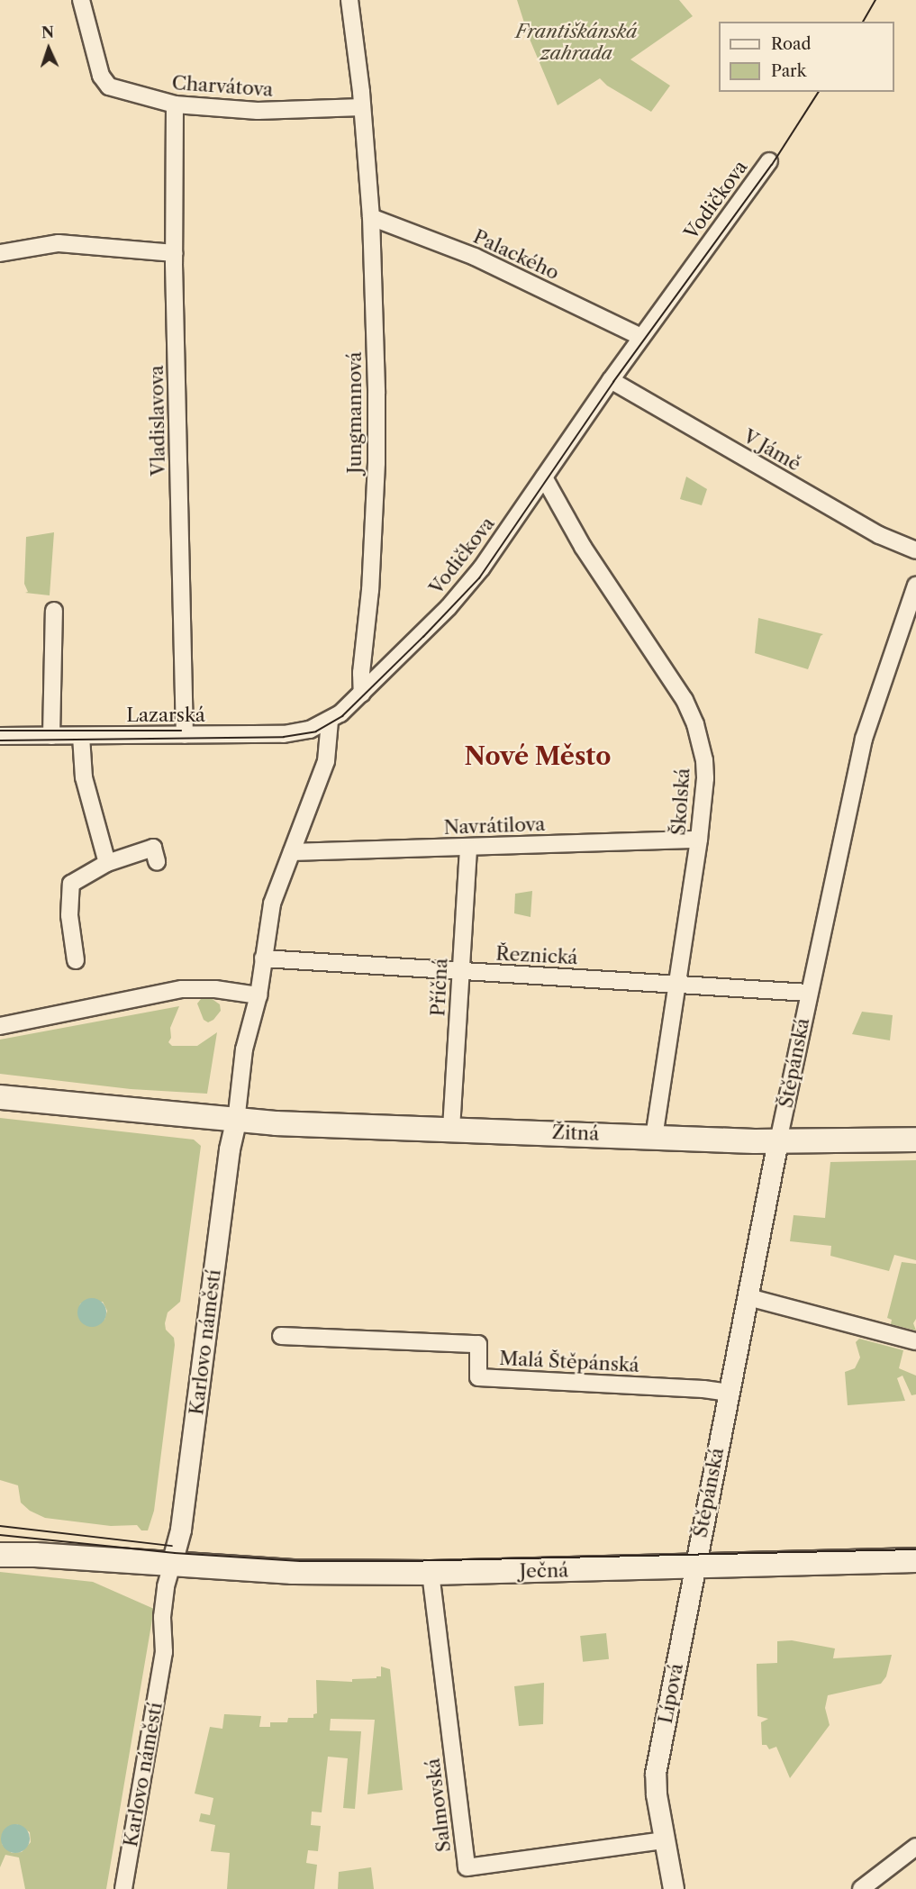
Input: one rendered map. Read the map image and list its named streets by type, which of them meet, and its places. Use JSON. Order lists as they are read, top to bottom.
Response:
{
  "streets": {
    "main road": ["Žitná", "Ječná"],
    "street": [
      "Charvátova",
      "Vodičkova",
      "Palackého",
      "Jungmannová",
      "Vladislavova",
      "V Jámě",
      "Lazarská",
      "Školská",
      "Navrátilova",
      "Řeznická",
      "Příčná",
      "Štěpánská",
      "Karlovo náměstí",
      "Malá Štěpánská",
      "Lípová",
      "Salmovská"
    ]
  },
  "crossings": [
    ["Charvátova", "Jungmannová"],
    ["Charvátova", "Vladislavova"],
    ["Vodičkova", "Palackého"],
    ["Vodičkova", "Jungmannová"],
    ["Vodičkova", "V Jámě"],
    ["Vodičkova", "Lazarská"],
    ["Vodičkova", "Školská"],
    ["Palackého", "Jungmannová"],
    ["Vladislavova", "Lazarská"],
    ["Školská", "Navrátilova"],
    ["Školská", "Řeznická"],
    ["Školská", "Žitná"],
    ["Navrátilova", "Příčná"],
    ["Řeznická", "Příčná"],
    ["Řeznická", "Štěpánská"],
    ["Příčná", "Žitná"],
    ["Štěpánská", "Žitná"],
    ["Štěpánská", "Malá Štěpánská"],
    ["Štěpánská", "Ječná"],
    ["Štěpánská", "Lípová"],
    ["Žitná", "Karlovo náměstí"],
    ["Karlovo náměstí", "Ječná"],
    ["Ječná", "Lípová"],
    ["Ječná", "Salmovská"],
    ["Lípová", "Salmovská"]
  ],
  "districts": ["Nové Město"],
  "parks": ["Františkánská zahrada"],
  "legend": ["Road", "Park"],
  "north": "top"
}
